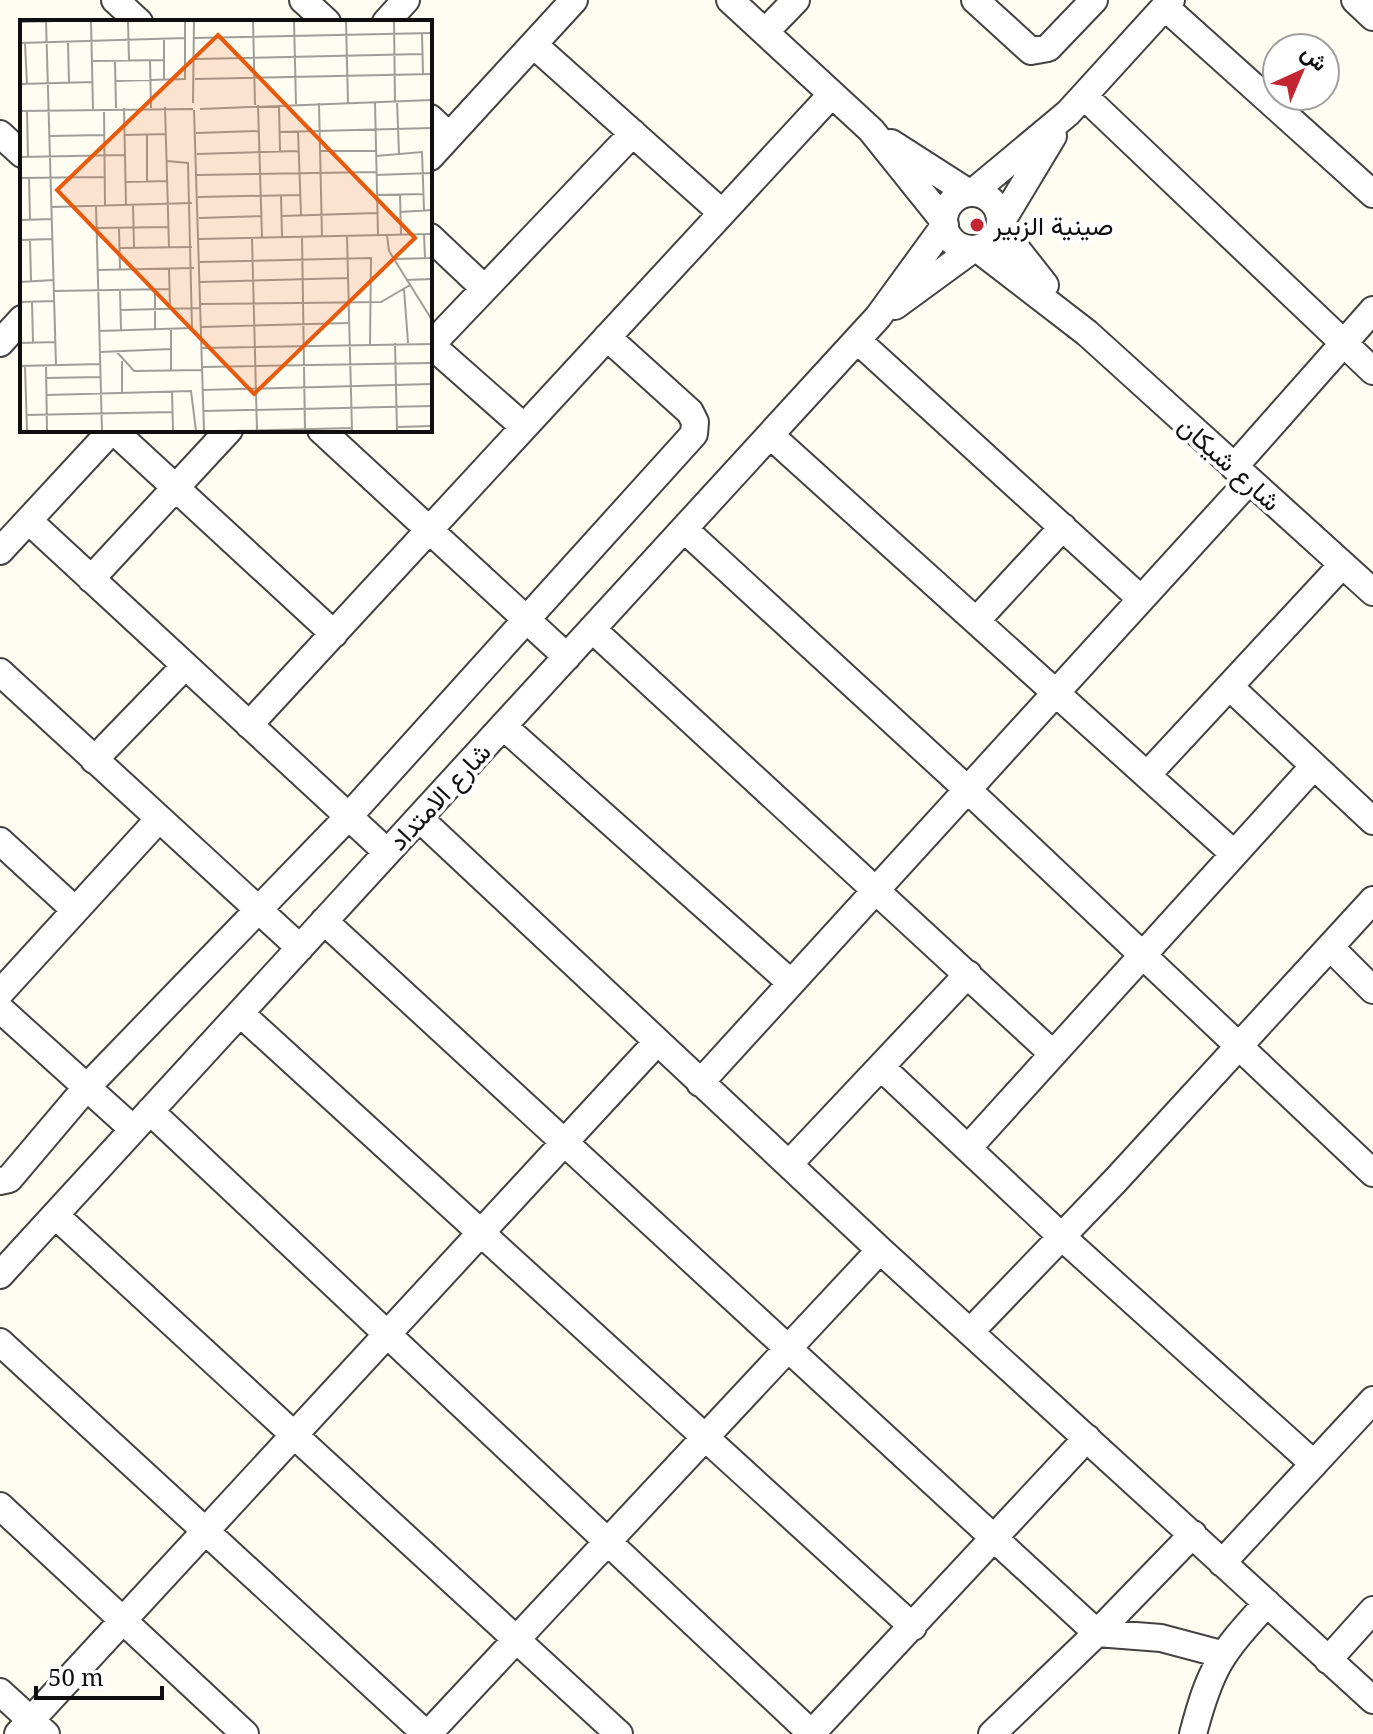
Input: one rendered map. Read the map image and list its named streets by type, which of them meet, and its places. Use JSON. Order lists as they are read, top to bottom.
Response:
{
  "streets": {
    "street": ["شارع شيكان", "شارع الامتداد"]
  },
  "crossings": [
    ["شارع شيكان", "شارع الامتداد"]
  ],
  "places": ["صينية الزبير"],
  "scale_bar": "50 m",
  "north": "top right"
}
